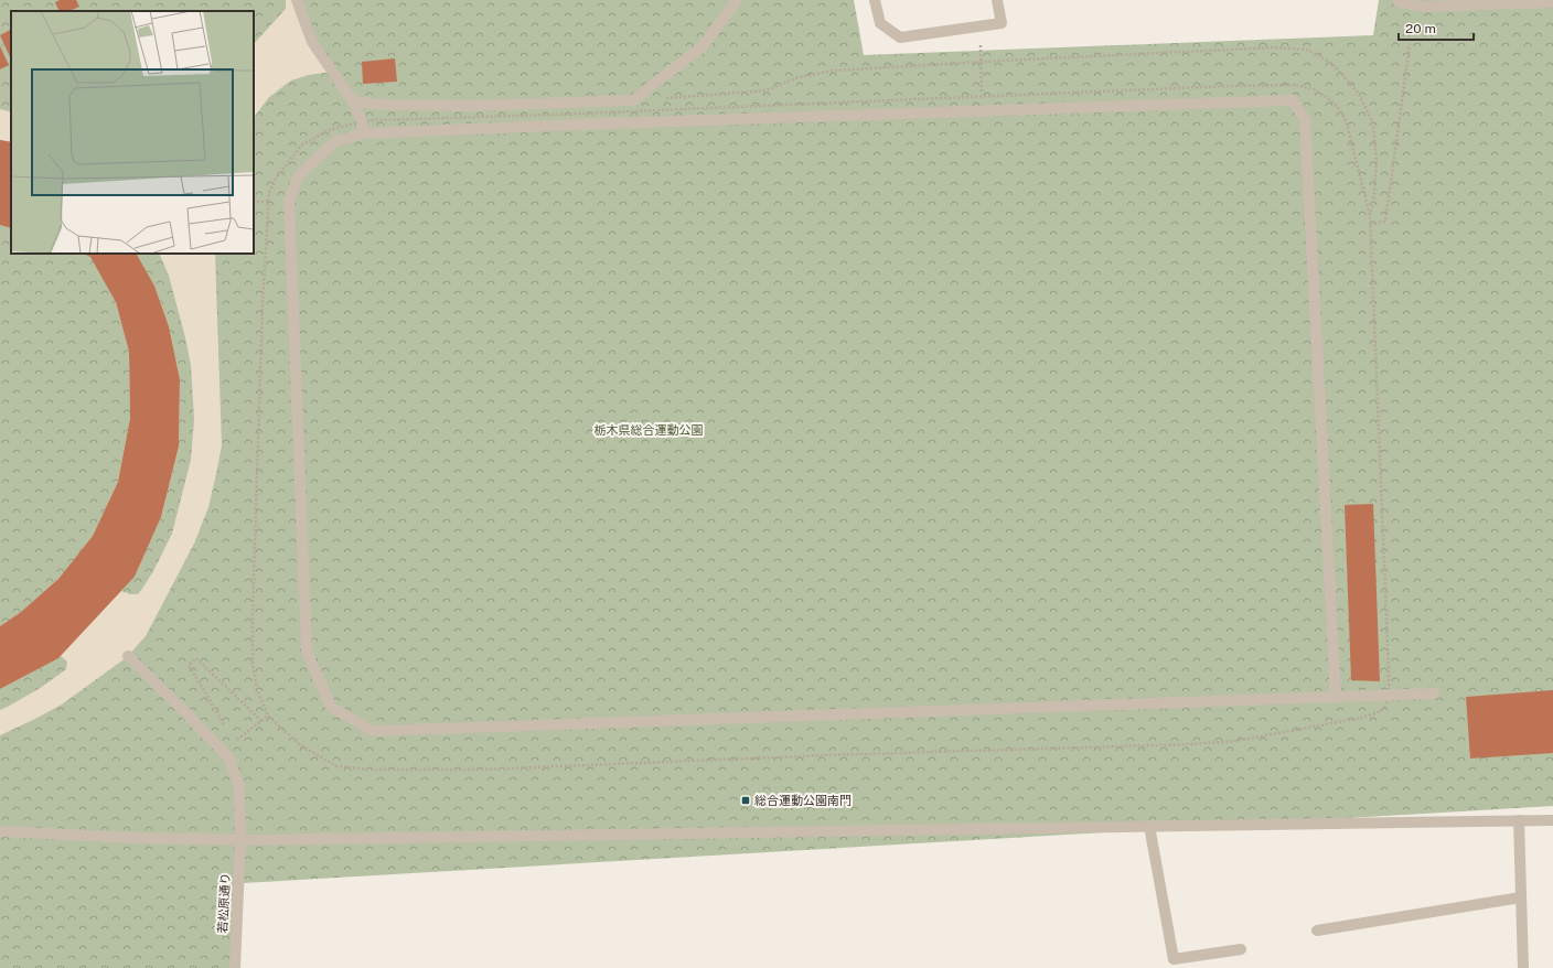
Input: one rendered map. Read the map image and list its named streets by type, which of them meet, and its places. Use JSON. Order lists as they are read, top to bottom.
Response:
{
  "streets": {
    "street": ["若松原通り"]
  },
  "parks": ["栃木県総合運動公園"],
  "places": {
    "transit": ["総合運動公園南門"]
  },
  "scale_bar": "20 m"
}
